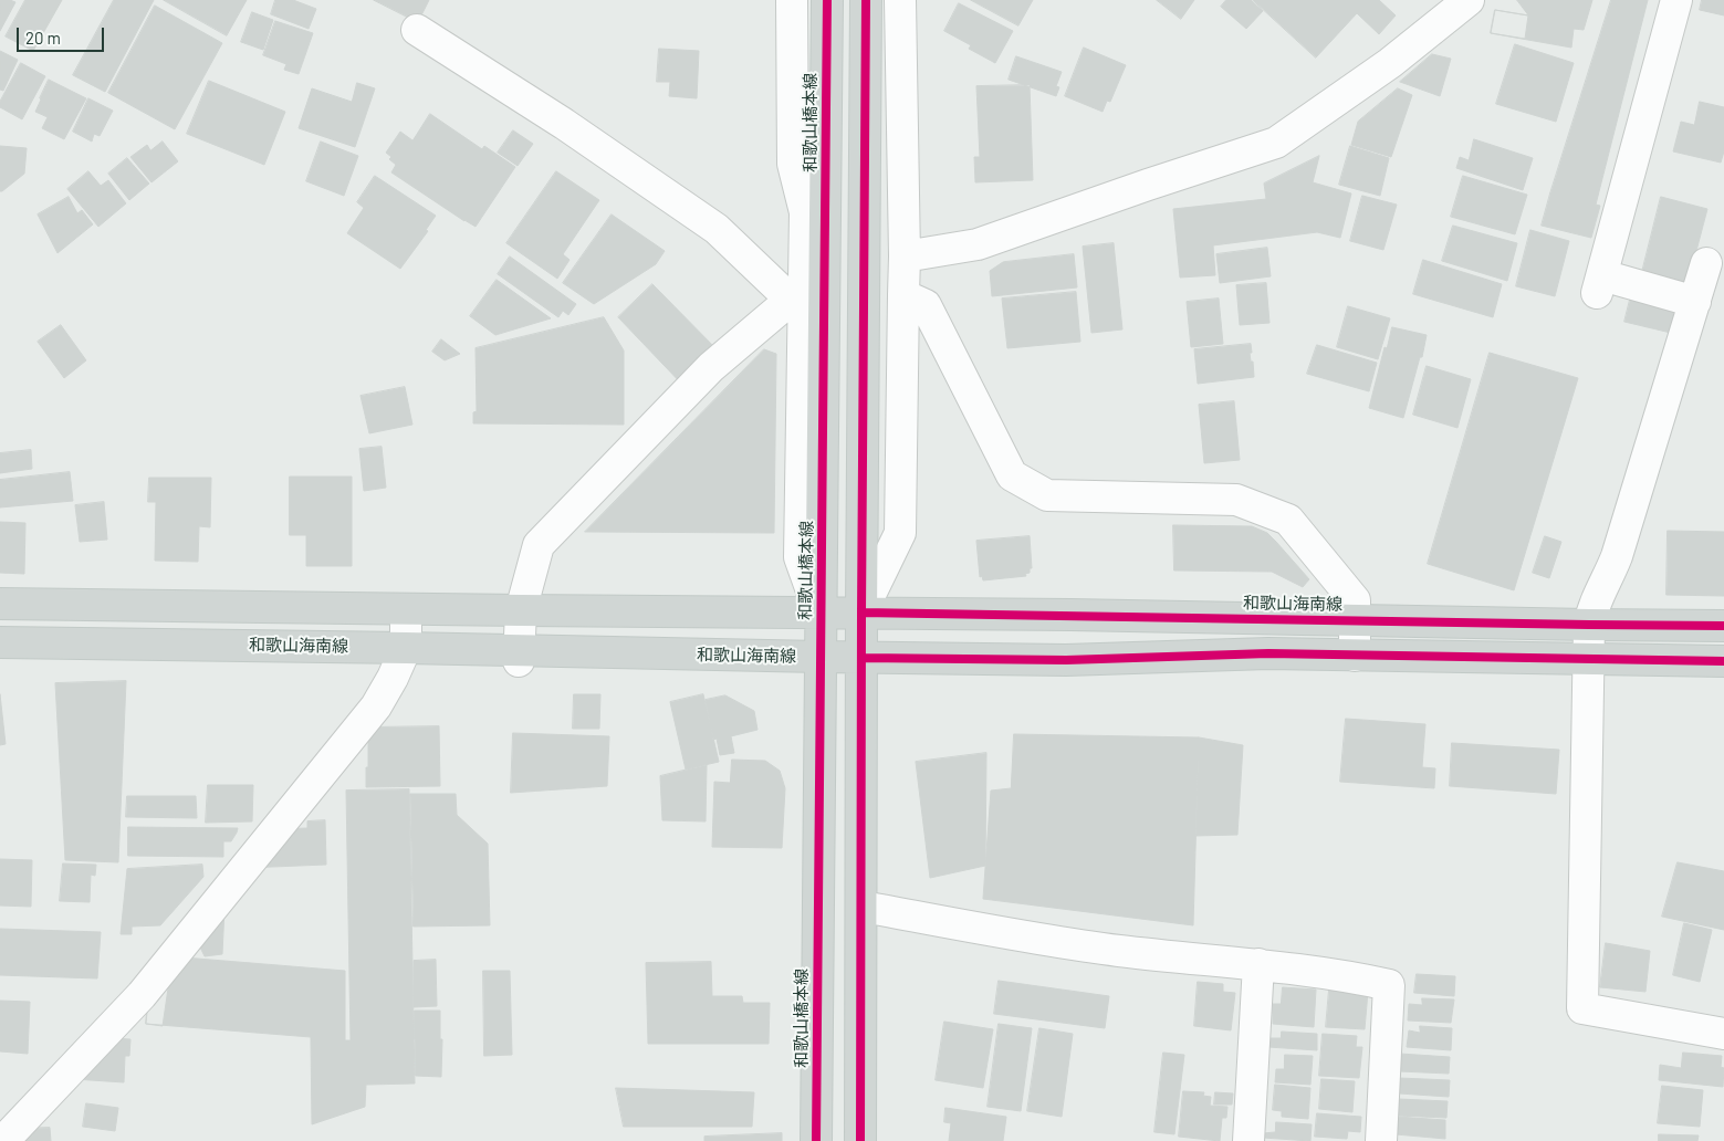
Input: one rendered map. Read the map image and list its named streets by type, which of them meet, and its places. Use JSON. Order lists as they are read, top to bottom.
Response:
{
  "streets": {
    "main road": ["和歌山橋本線", "和歌山海南線"]
  },
  "crossings": [
    ["和歌山橋本線", "和歌山海南線"]
  ],
  "scale_bar": "20 m"
}
